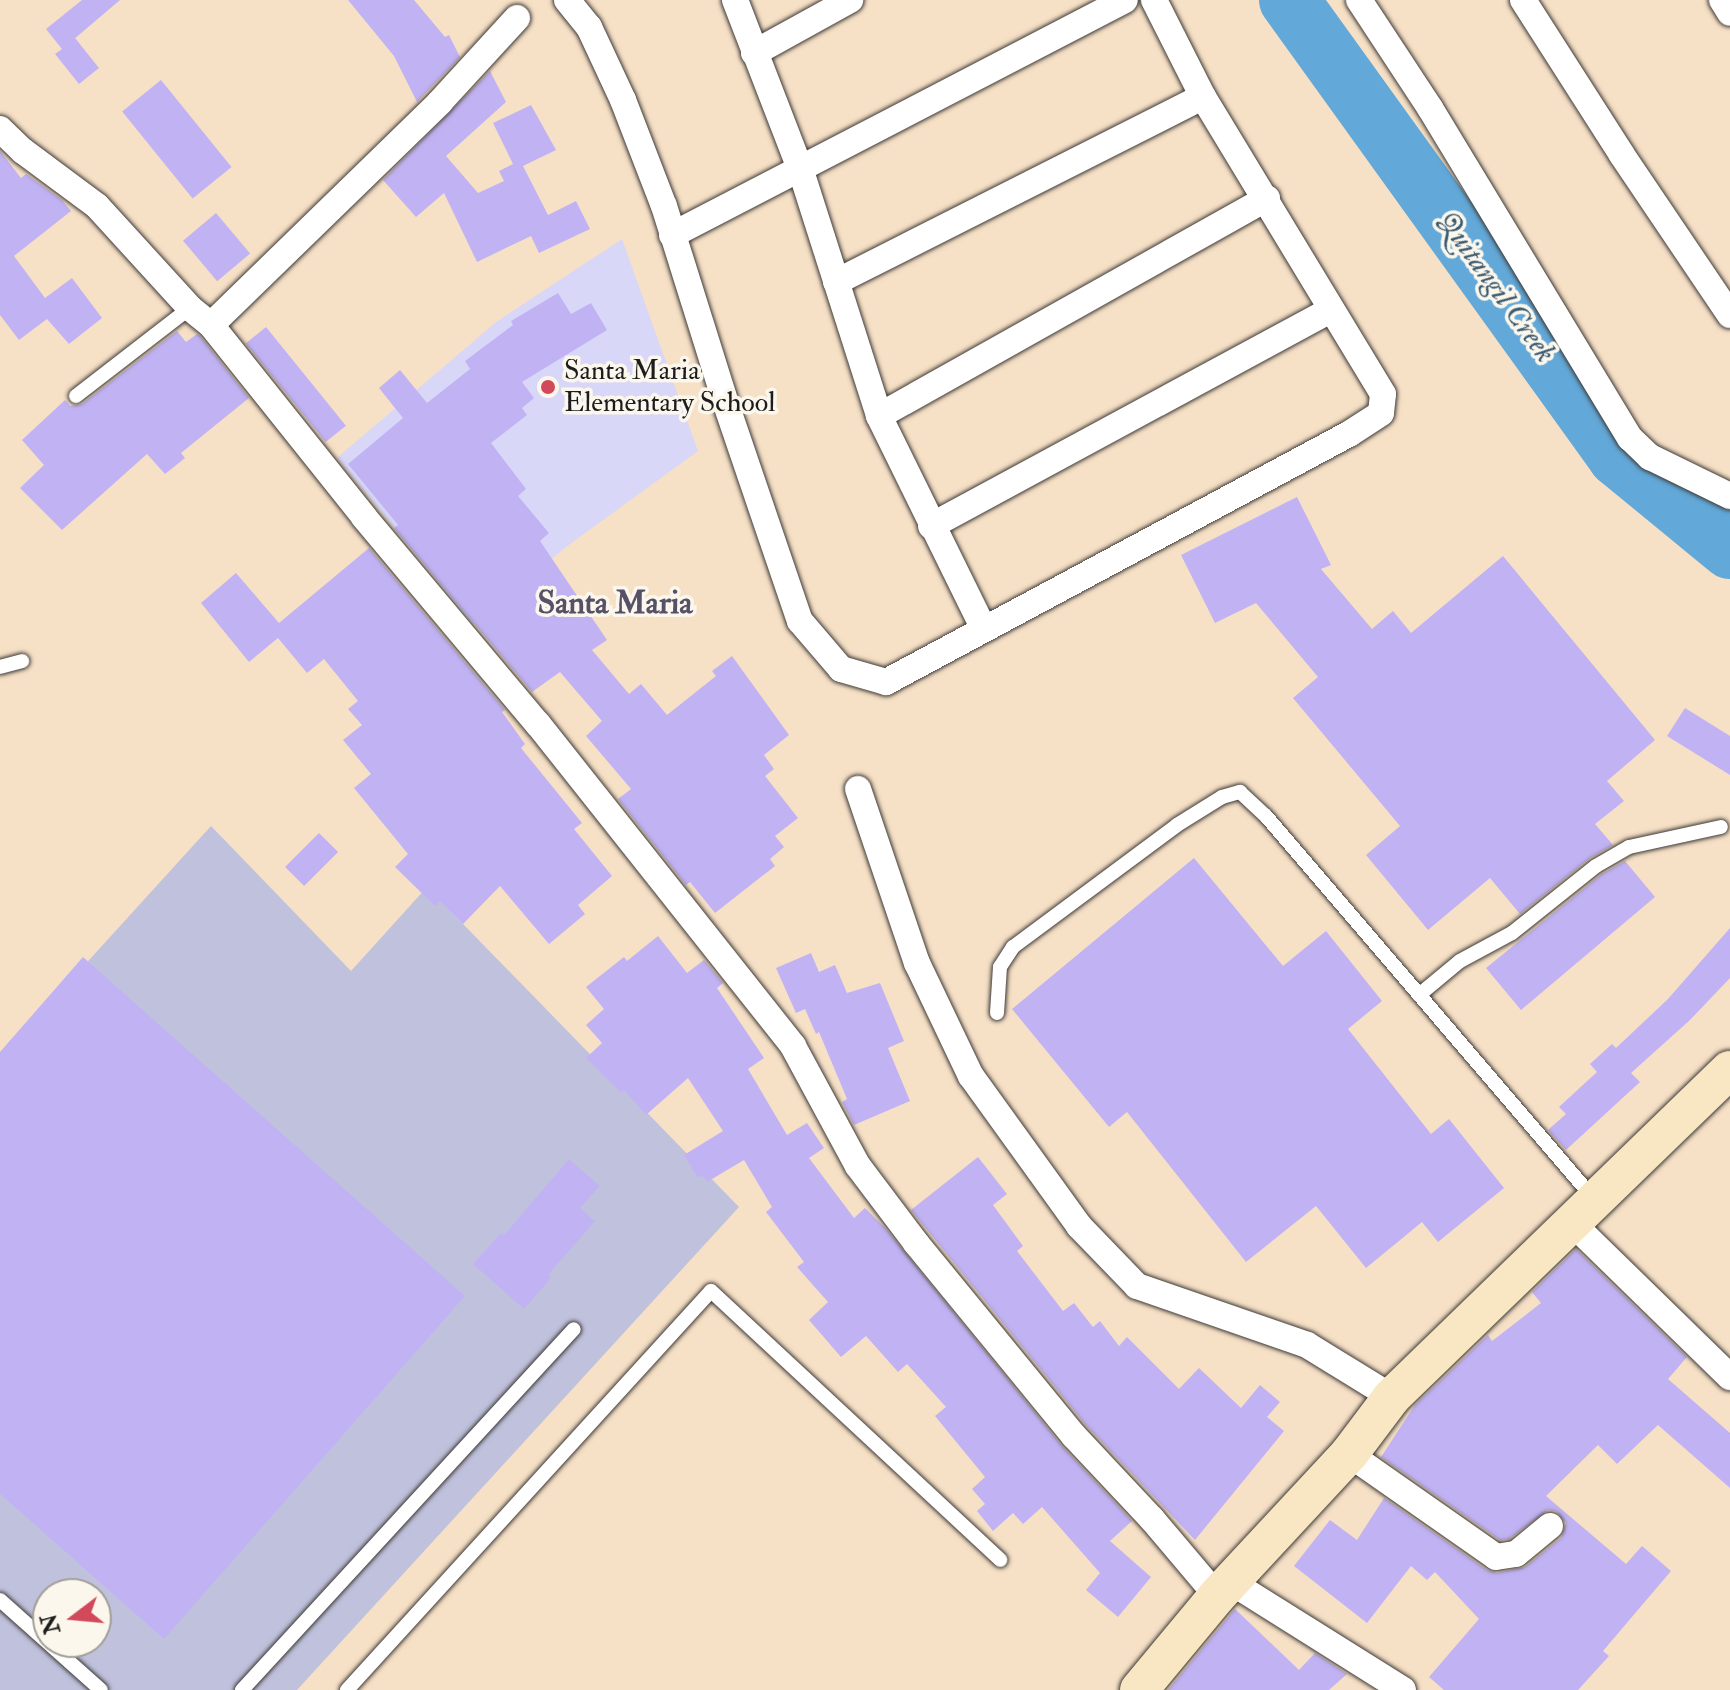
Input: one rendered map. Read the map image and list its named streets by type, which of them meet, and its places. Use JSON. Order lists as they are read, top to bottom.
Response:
{
  "districts": ["Santa Maria"],
  "water": ["Quitangil Creek"],
  "places": ["Santa Maria Elementary School"],
  "north": "left"
}
